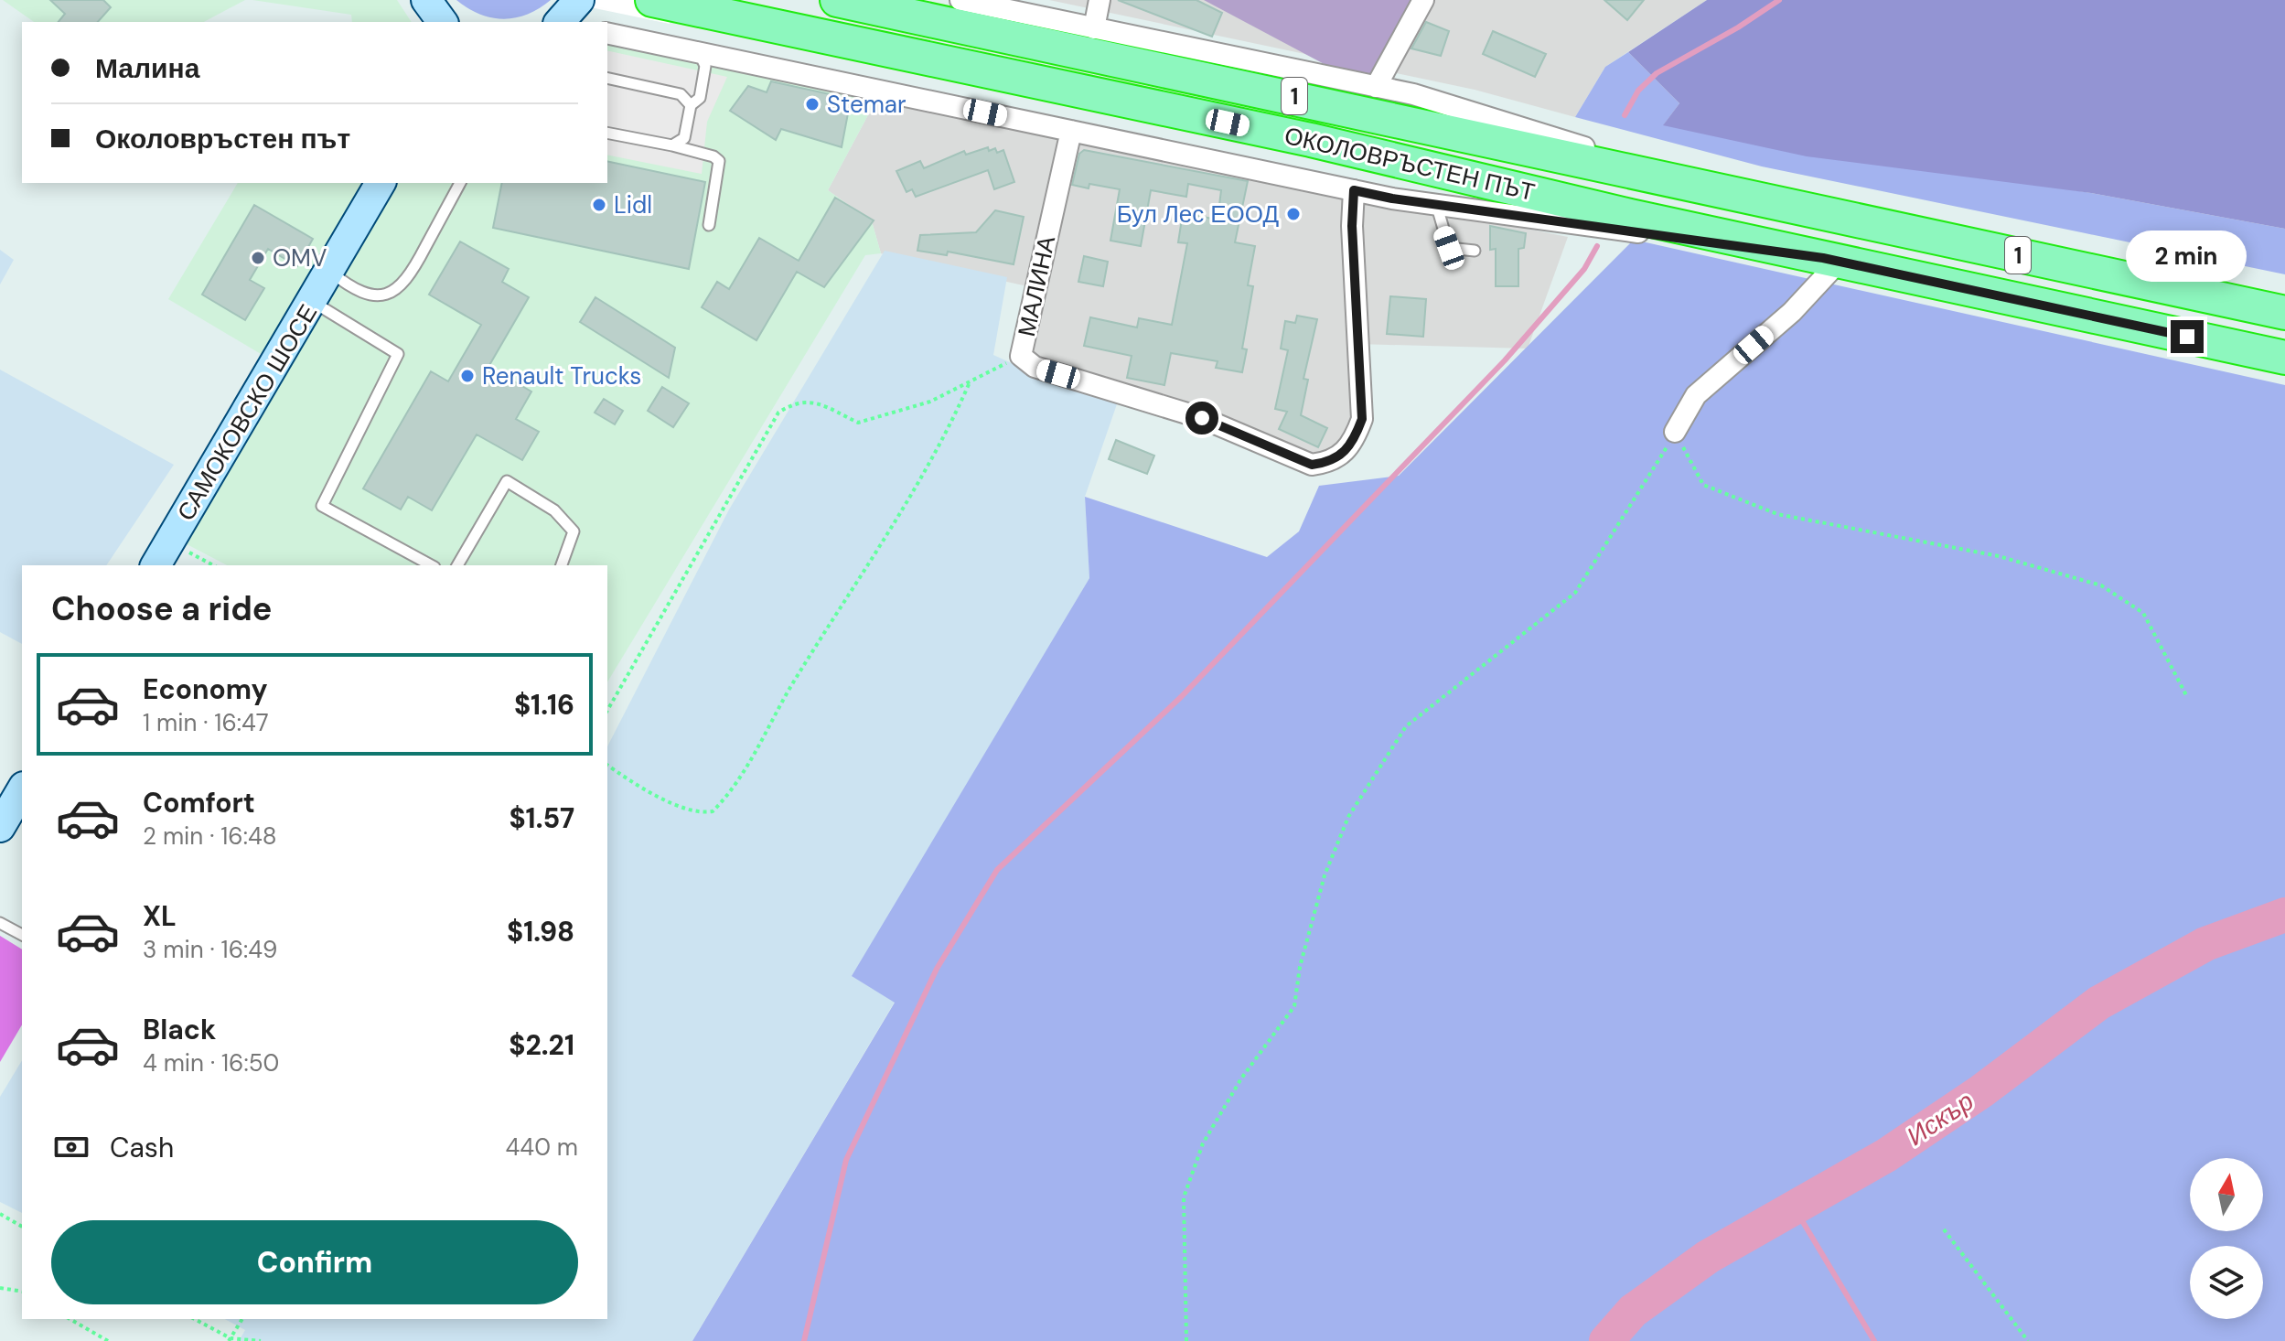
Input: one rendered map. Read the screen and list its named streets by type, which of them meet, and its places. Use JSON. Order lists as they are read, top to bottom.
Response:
{
  "streets": {
    "highway": ["1", "ОКОЛОВРЪСТЕН ПЪТ"],
    "main road": ["САМОКОВСКО ШОСЕ"],
    "street": ["МАЛИНА"]
  },
  "crossings": [
    ["ОКОЛОВРЪСТЕН ПЪТ", "МАЛИНА"]
  ],
  "water": ["Искър"],
  "places": [
    "Stemar",
    "Lidl",
    "Бул Лес ЕООД",
    "OMV",
    "Renault Trucks"
  ],
  "north": "top",
  "page": {
    "banner": ["Малина", "Околовръстен път"],
    "bubble": "2 min",
    "heading": "Choose a ride",
    "list": [
      {
        "name": "Economy",
        "note": "1 min · 16:47",
        "value": "$1.16"
      },
      {
        "name": "Comfort",
        "note": "2 min · 16:48",
        "value": "$1.57"
      },
      {
        "name": "XL",
        "note": "3 min · 16:49",
        "value": "$1.98"
      },
      {
        "name": "Black",
        "note": "4 min · 16:50",
        "value": "$2.21"
      }
    ],
    "pay": ["Cash", "440 m"],
    "buttons": "Confirm"
  }
}
